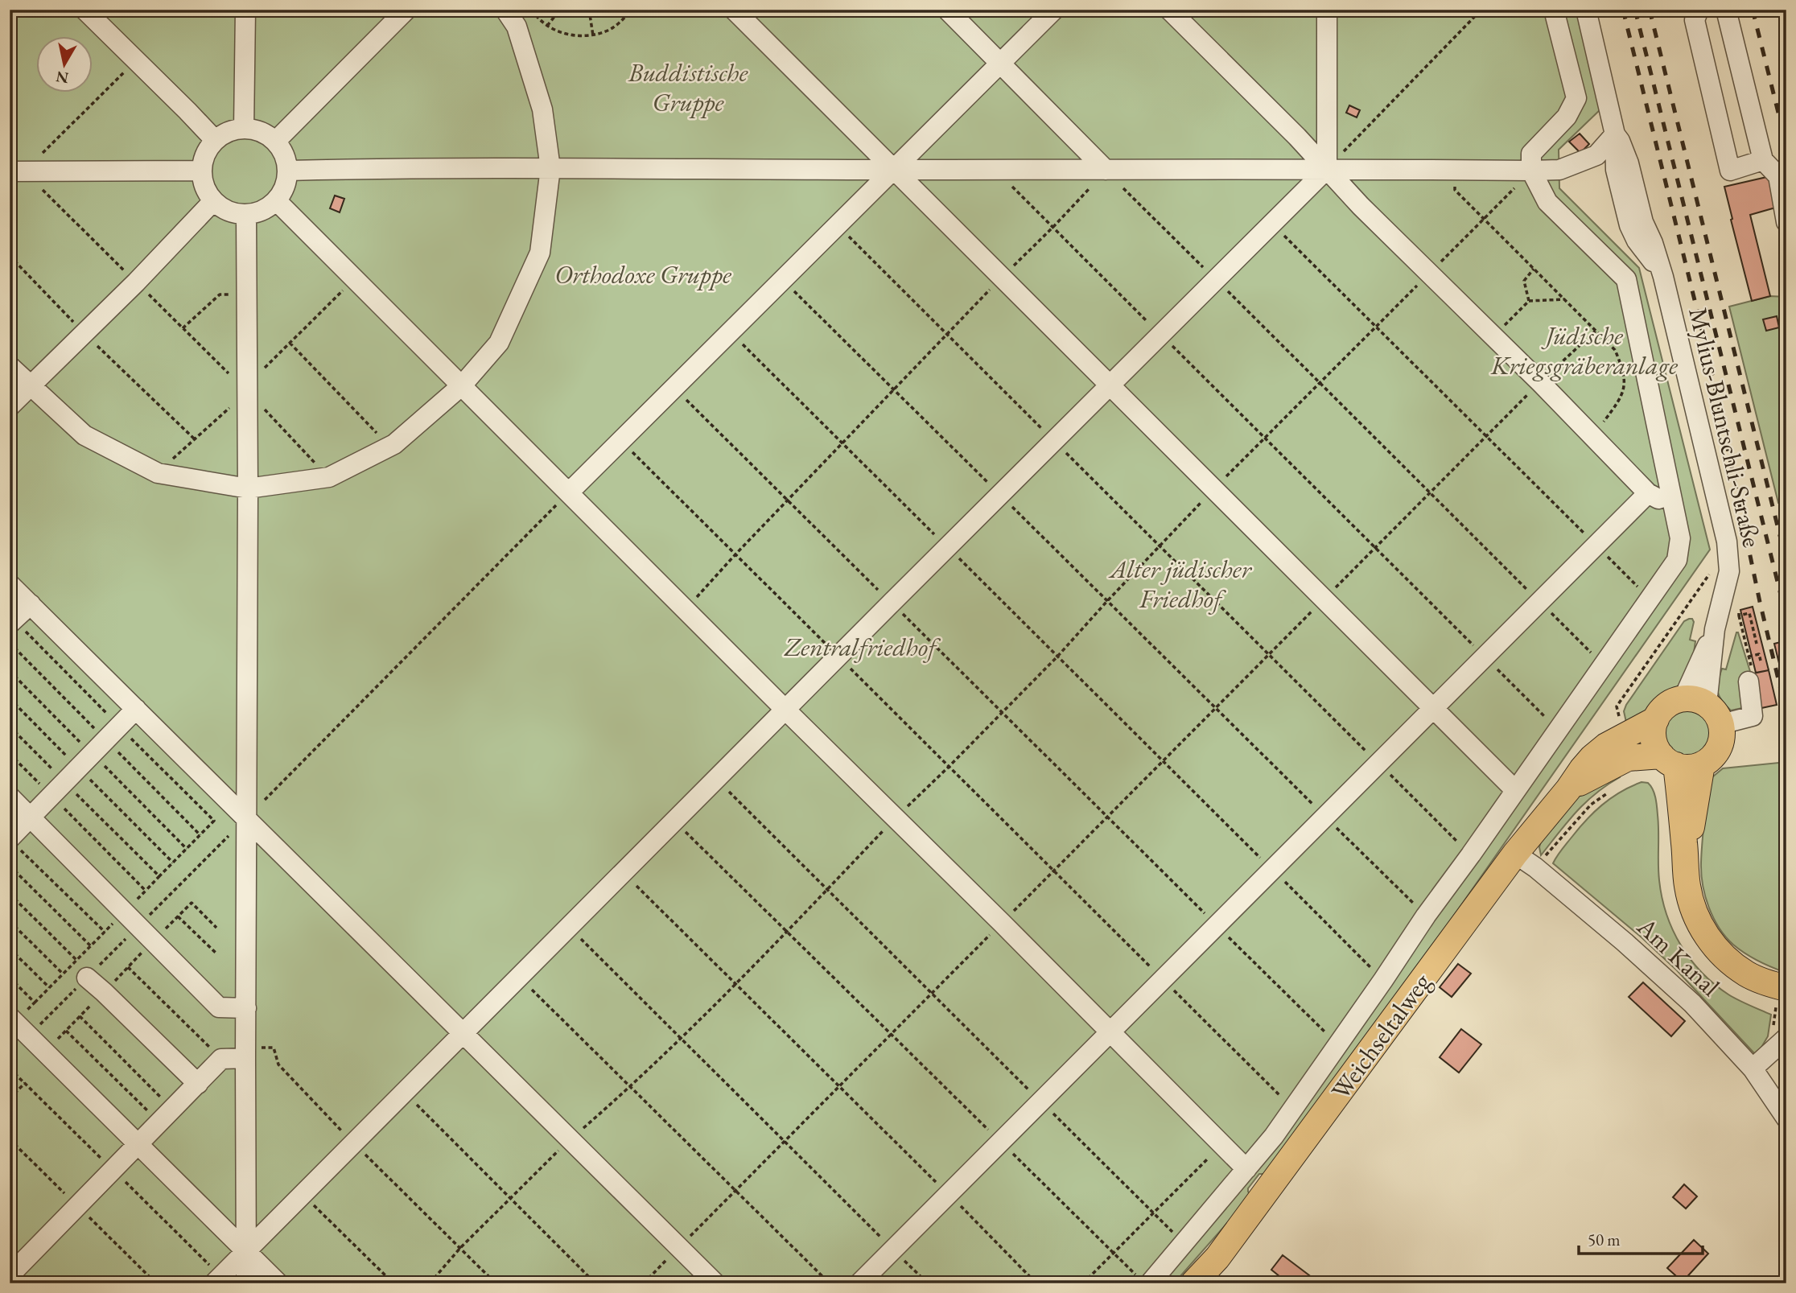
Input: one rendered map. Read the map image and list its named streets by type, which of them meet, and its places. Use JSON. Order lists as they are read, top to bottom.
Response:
{
  "streets": {
    "main road": ["Weichseltalweg"],
    "street": ["Mylius-Bluntschli-Straße", "Am Kanal"]
  },
  "crossings": [
    ["Mylius-Bluntschli-Straße", "Weichseltalweg"],
    ["Am Kanal", "Weichseltalweg"]
  ],
  "parks": [
    "Buddistische Gruppe",
    "Orthodoxe Gruppe",
    "Jüdische Kriegsgräberanlage",
    "Alter jüdischer Friedhof",
    "Zentralfriedhof"
  ],
  "scale_bar": "50 m",
  "north": "bottom"
}
